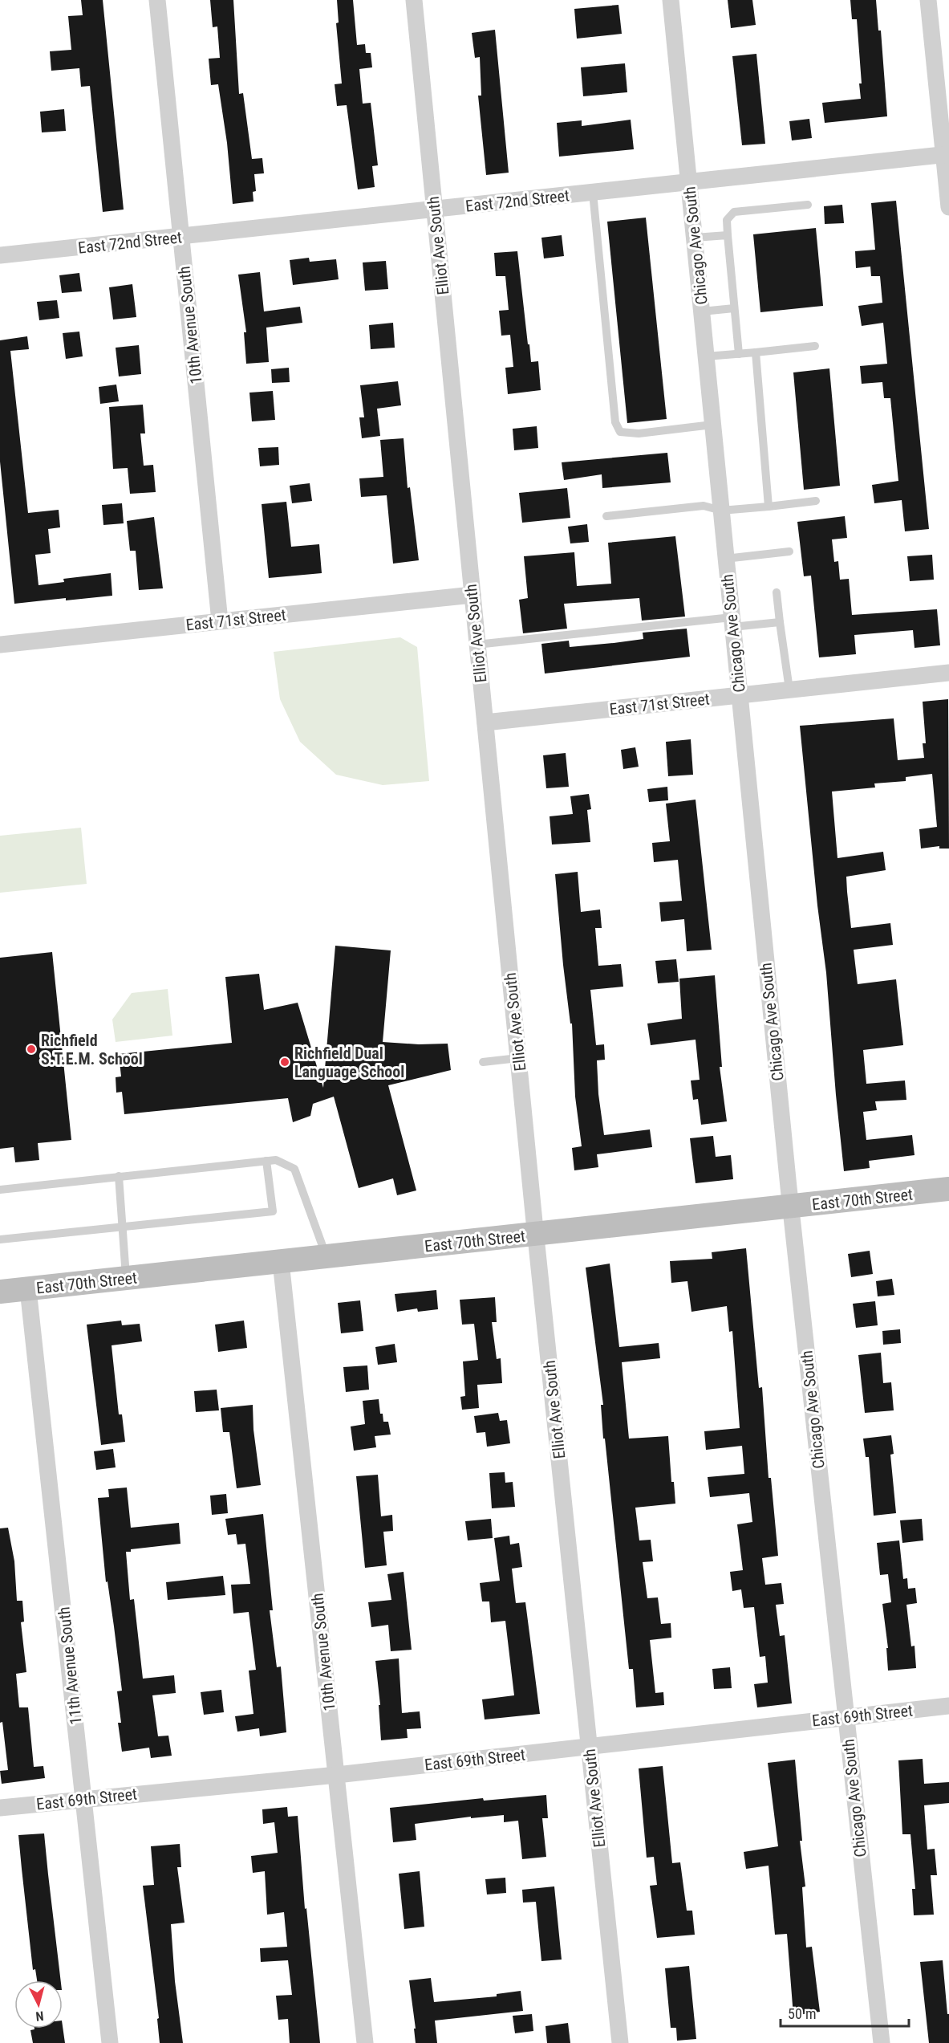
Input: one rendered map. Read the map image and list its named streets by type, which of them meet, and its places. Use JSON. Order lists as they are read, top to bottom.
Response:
{
  "streets": {
    "street": [
      "East 72nd Street",
      "Elliot Ave South",
      "Chicago Ave South",
      "10th Avenue South",
      "East 71st Street",
      "East 70th Street",
      "11th Avenue South",
      "East 69th Street"
    ]
  },
  "crossings": [
    ["East 72nd Street", "Elliot Ave South"],
    ["East 72nd Street", "Chicago Ave South"],
    ["East 72nd Street", "10th Avenue South"],
    ["Elliot Ave South", "East 71st Street"],
    ["Elliot Ave South", "East 70th Street"],
    ["Elliot Ave South", "East 69th Street"],
    ["Chicago Ave South", "East 71st Street"],
    ["Chicago Ave South", "East 70th Street"],
    ["Chicago Ave South", "East 69th Street"],
    ["10th Avenue South", "East 71st Street"],
    ["10th Avenue South", "East 70th Street"],
    ["10th Avenue South", "East 69th Street"],
    ["East 70th Street", "11th Avenue South"],
    ["11th Avenue South", "East 69th Street"]
  ],
  "places": ["Richfield S.T.E.M. School", "Richfield Dual Language School"],
  "scale_bar": "50 m",
  "north": "bottom"
}
